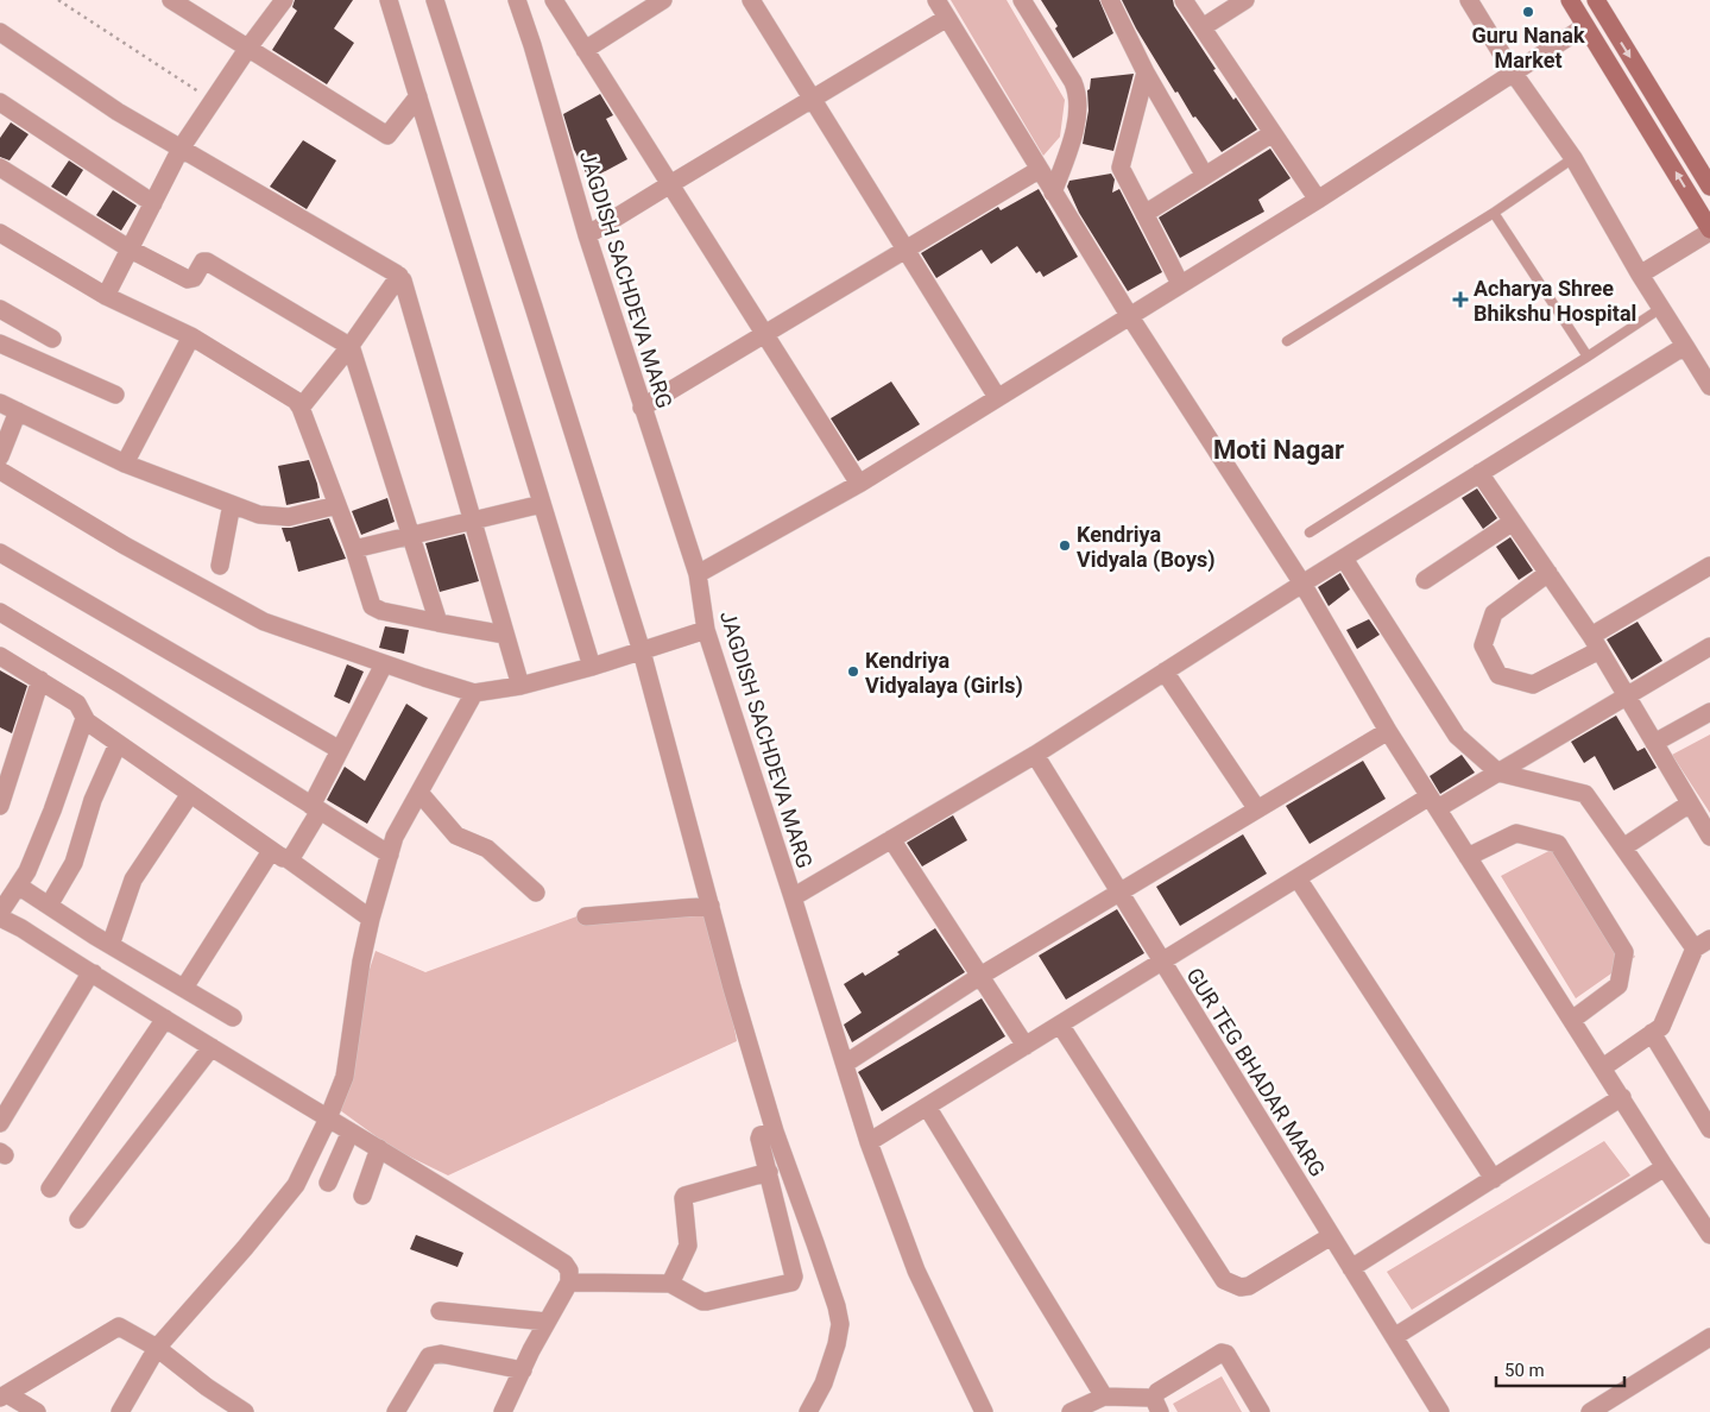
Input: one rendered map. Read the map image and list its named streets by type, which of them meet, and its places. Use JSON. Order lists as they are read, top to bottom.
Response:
{
  "streets": {
    "street": ["JAGDISH SACHDEVA MARG", "GUR TEG BHADAR MARG"]
  },
  "districts": ["Moti Nagar"],
  "places": {
    "other": ["Guru Nanak Market", "Kendriya Vidyala (Boys)", "Kendriya Vidyalaya (Girls)"],
    "health": ["Acharya Shree Bhikshu Hospital"]
  },
  "scale_bar": "50 m"
}
